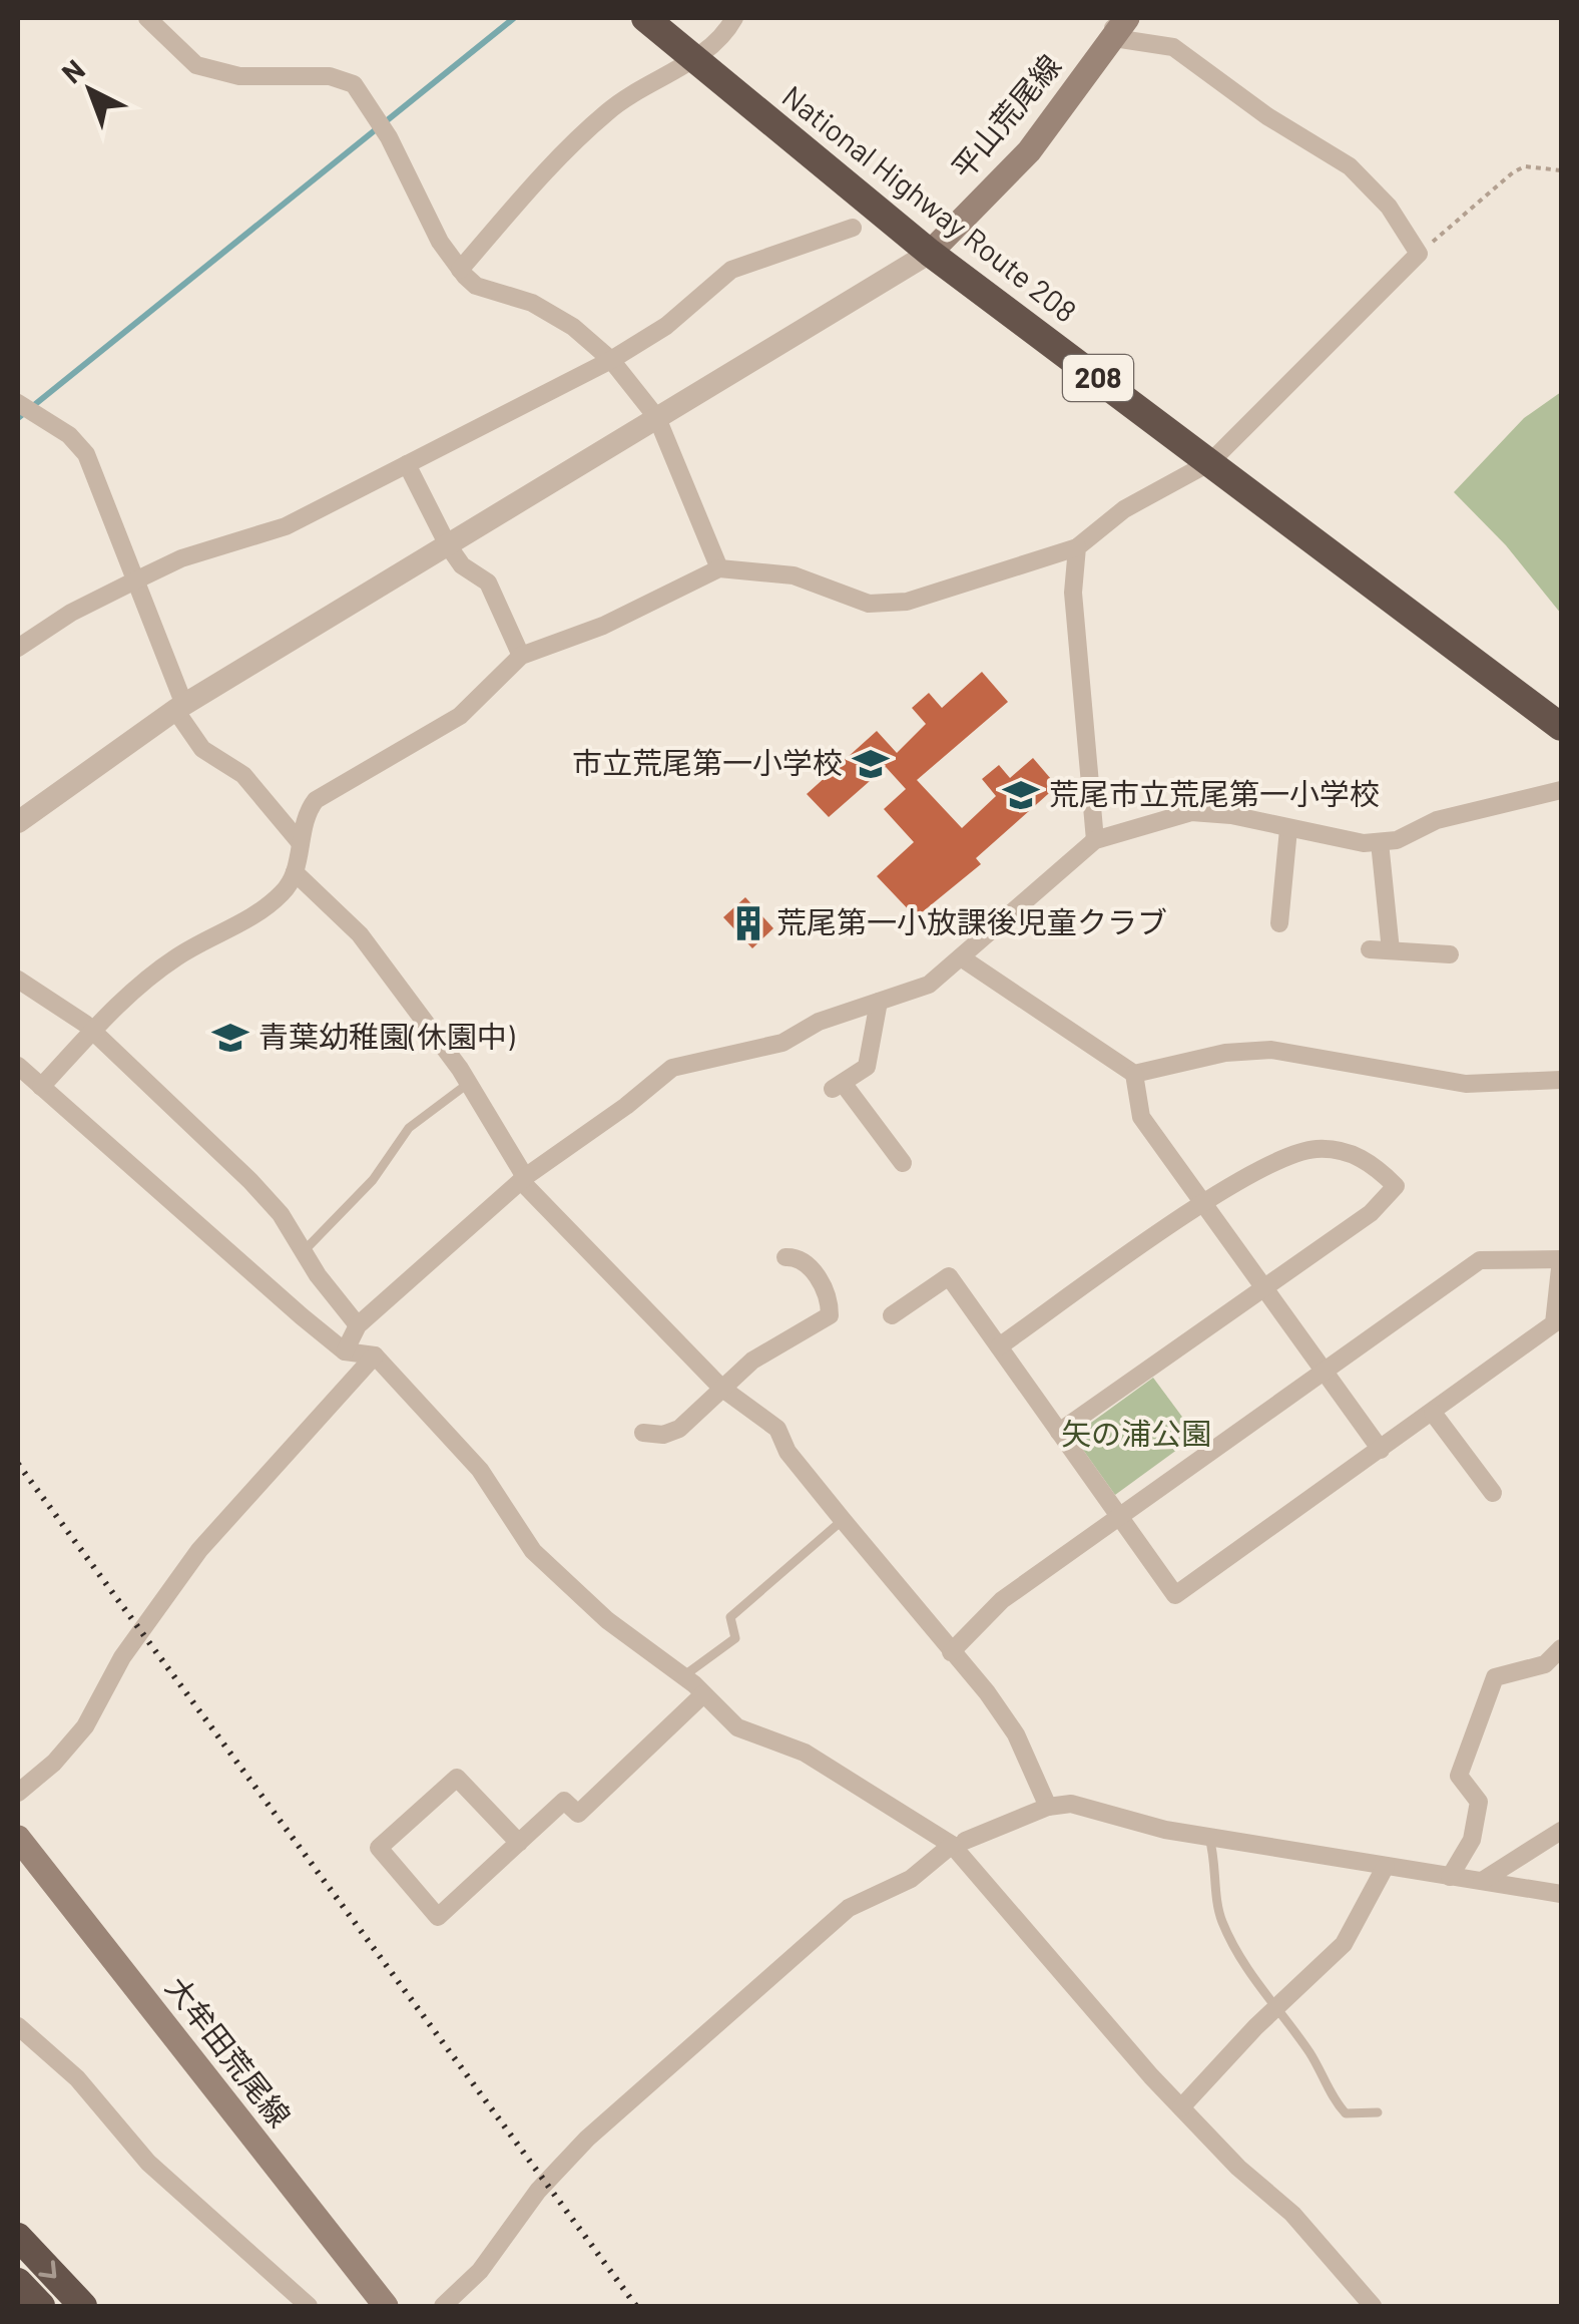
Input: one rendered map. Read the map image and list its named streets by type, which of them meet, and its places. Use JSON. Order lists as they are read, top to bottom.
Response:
{
  "streets": {
    "highway": ["National Highway Route 208", "208"],
    "main road": ["平山荒尾線", "大牟田荒尾線"]
  },
  "crossings": [
    ["平山荒尾線", "National Highway Route 208"]
  ],
  "parks": ["矢の浦公園"],
  "places": {
    "school or university": ["市立荒尾第一小学校", "荒尾市立荒尾第一小学校", "青葉幼稚園(休園中)"],
    "building": ["荒尾第一小放課後児童クラブ"]
  },
  "north": "top left"
}
